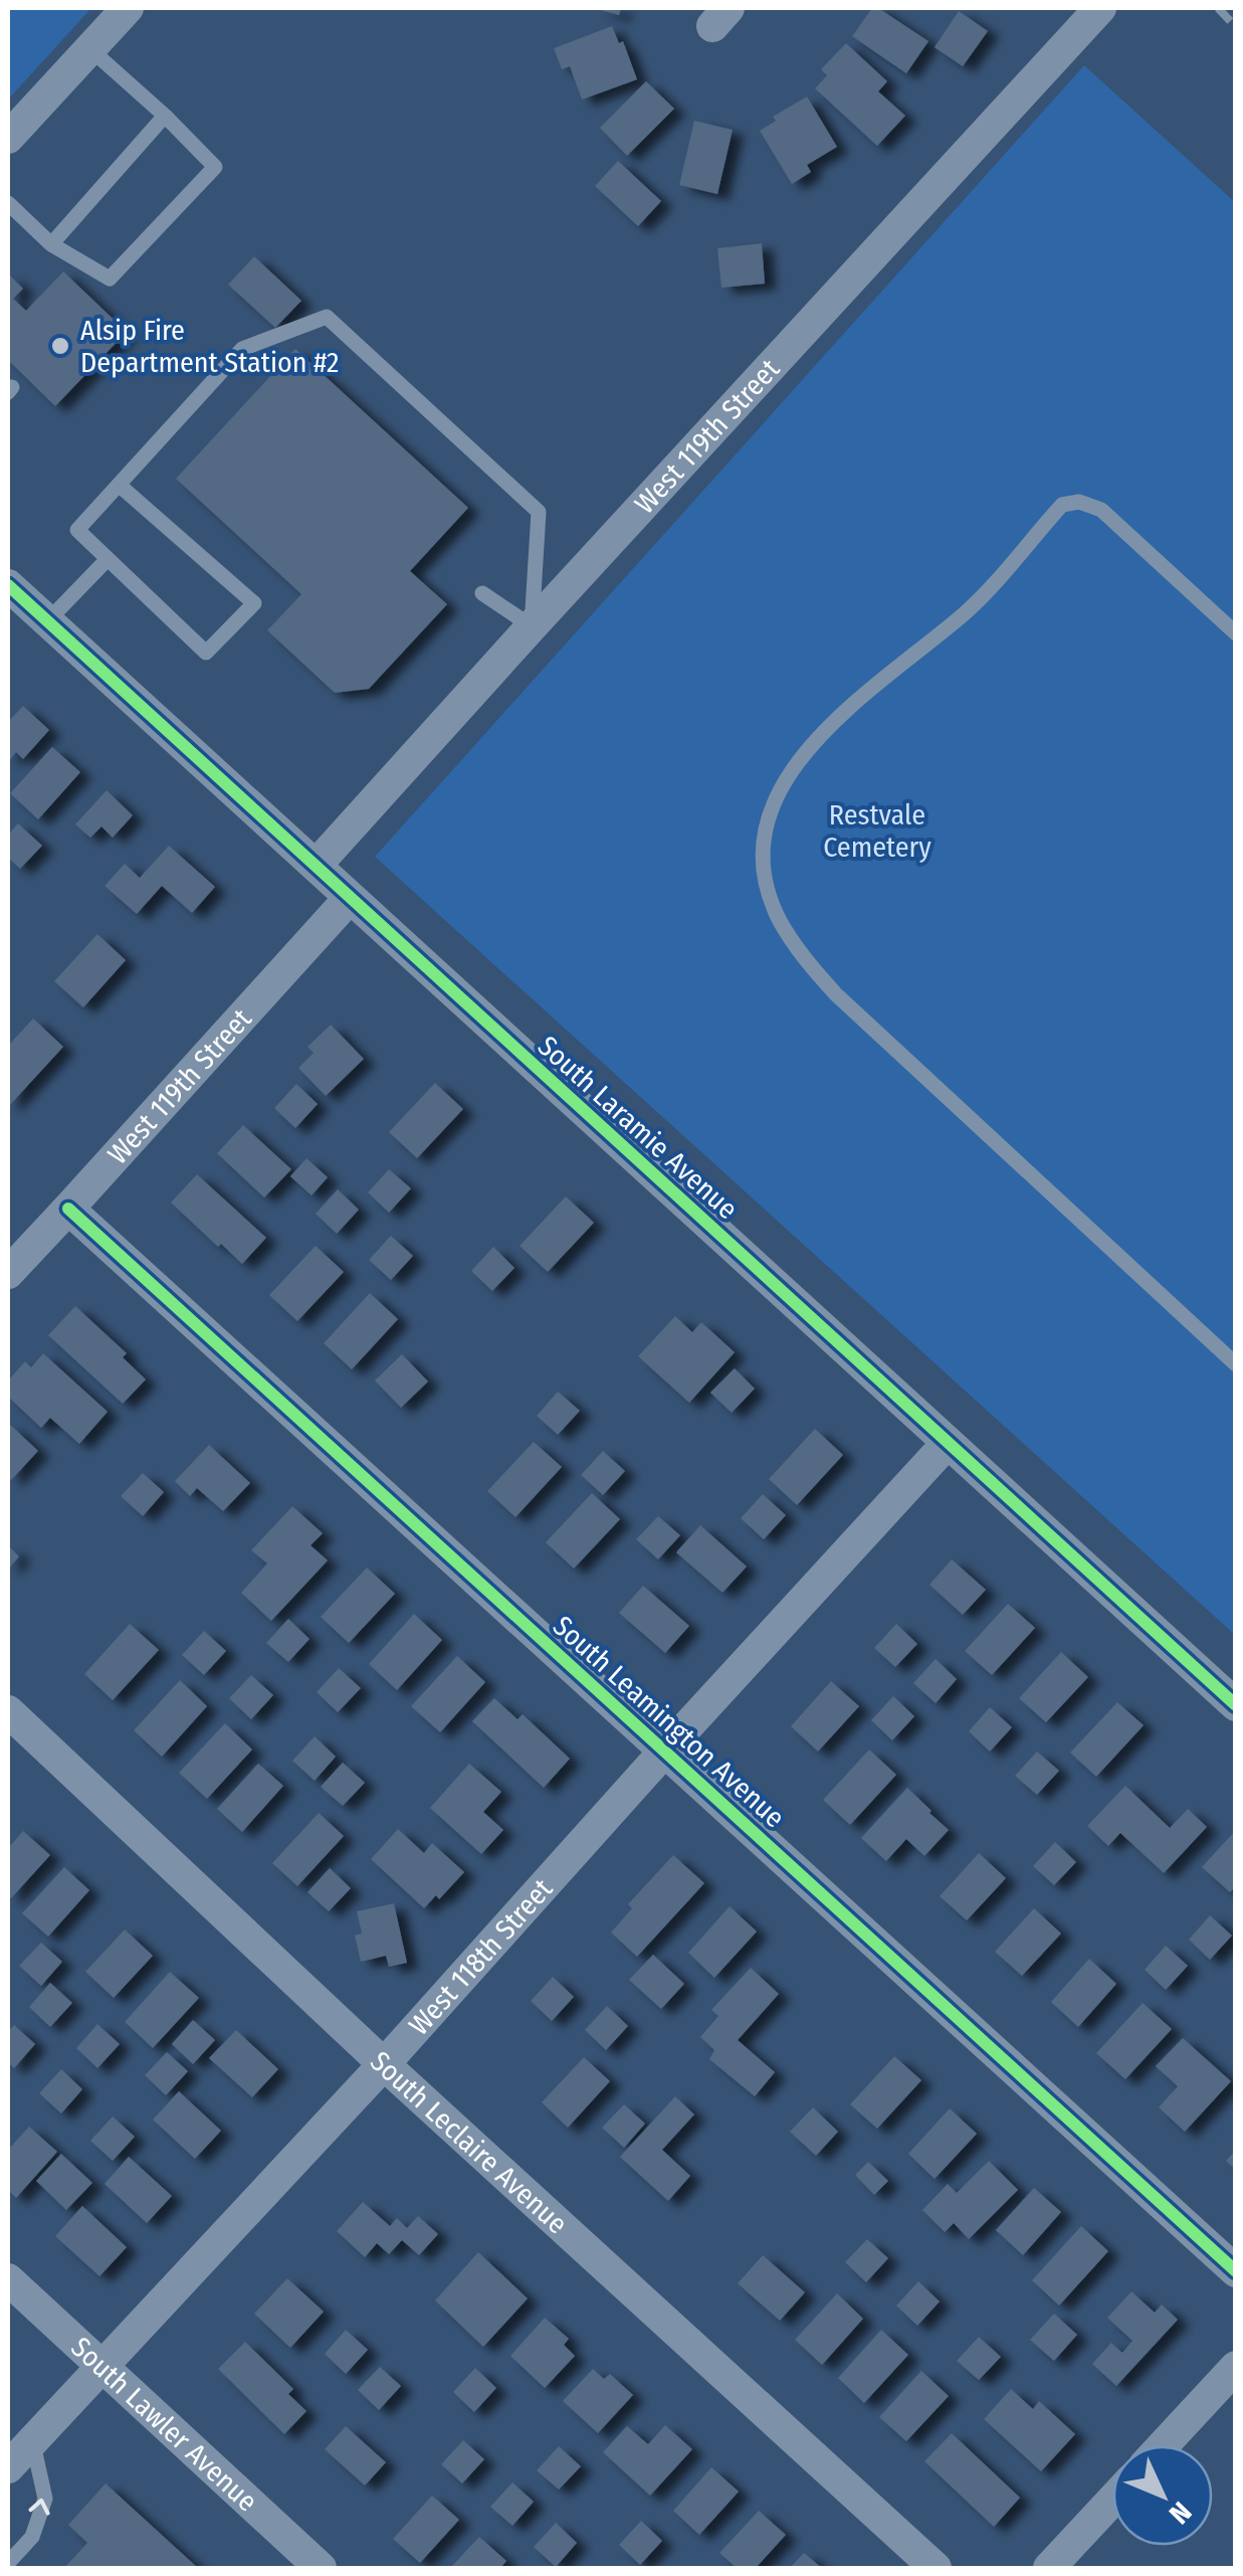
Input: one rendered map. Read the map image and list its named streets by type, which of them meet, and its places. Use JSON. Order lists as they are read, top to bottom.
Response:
{
  "streets": {
    "street": [
      "West 119th Street",
      "South Laramie Avenue",
      "South Leamington Avenue",
      "West 118th Street",
      "South Leclaire Avenue",
      "South Lawler Avenue"
    ]
  },
  "crossings": [
    ["West 119th Street", "South Laramie Avenue"],
    ["West 119th Street", "South Leamington Avenue"],
    ["South Laramie Avenue", "West 118th Street"],
    ["South Leamington Avenue", "West 118th Street"],
    ["West 118th Street", "South Leclaire Avenue"],
    ["West 118th Street", "South Lawler Avenue"]
  ],
  "parks": ["Restvale Cemetery"],
  "places": ["Alsip Fire Department Station #2"],
  "north": "bottom right"
}
